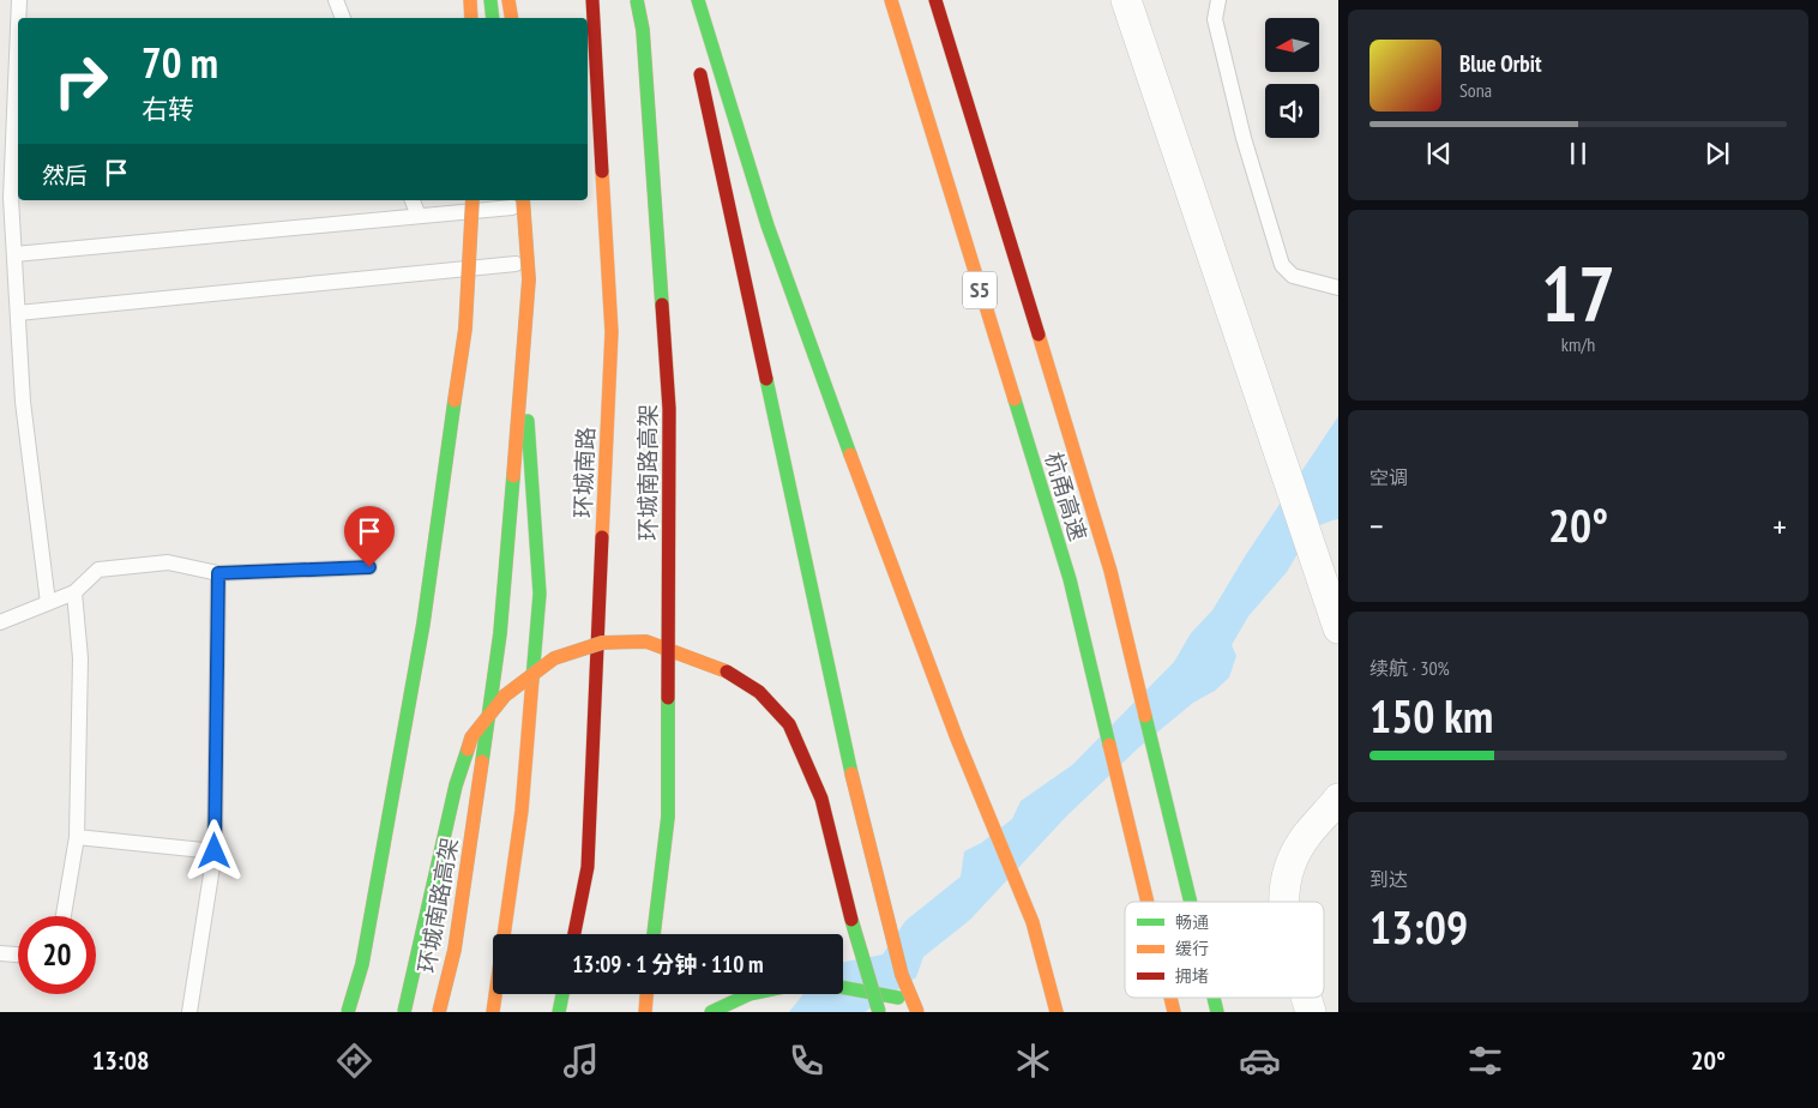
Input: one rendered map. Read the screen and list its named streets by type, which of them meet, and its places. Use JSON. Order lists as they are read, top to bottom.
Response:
{
  "streets": {
    "main road": [
      "S5",
      "环城南路",
      "环城南路高架",
      "杭甬高速"
    ]
  },
  "legend": ["畅通", "缓行", "拥堵"],
  "north": "left",
  "page": {
    "turn": ["70 m", "右转"],
    "song": ["Blue Orbit", "Sona"],
    "then": "然后",
    "tile": [
      ["17", "km/h"],
      "空调",
      ["续航 · 30%", "150 km"],
      ["到达", "13:09"]
    ],
    "heat": ["−", "20°", "+"],
    "limit": "20",
    "trip": "13:09 · 1 分钟 · 110 m",
    "tabs": ["13:08", "20°"]
  }
}
